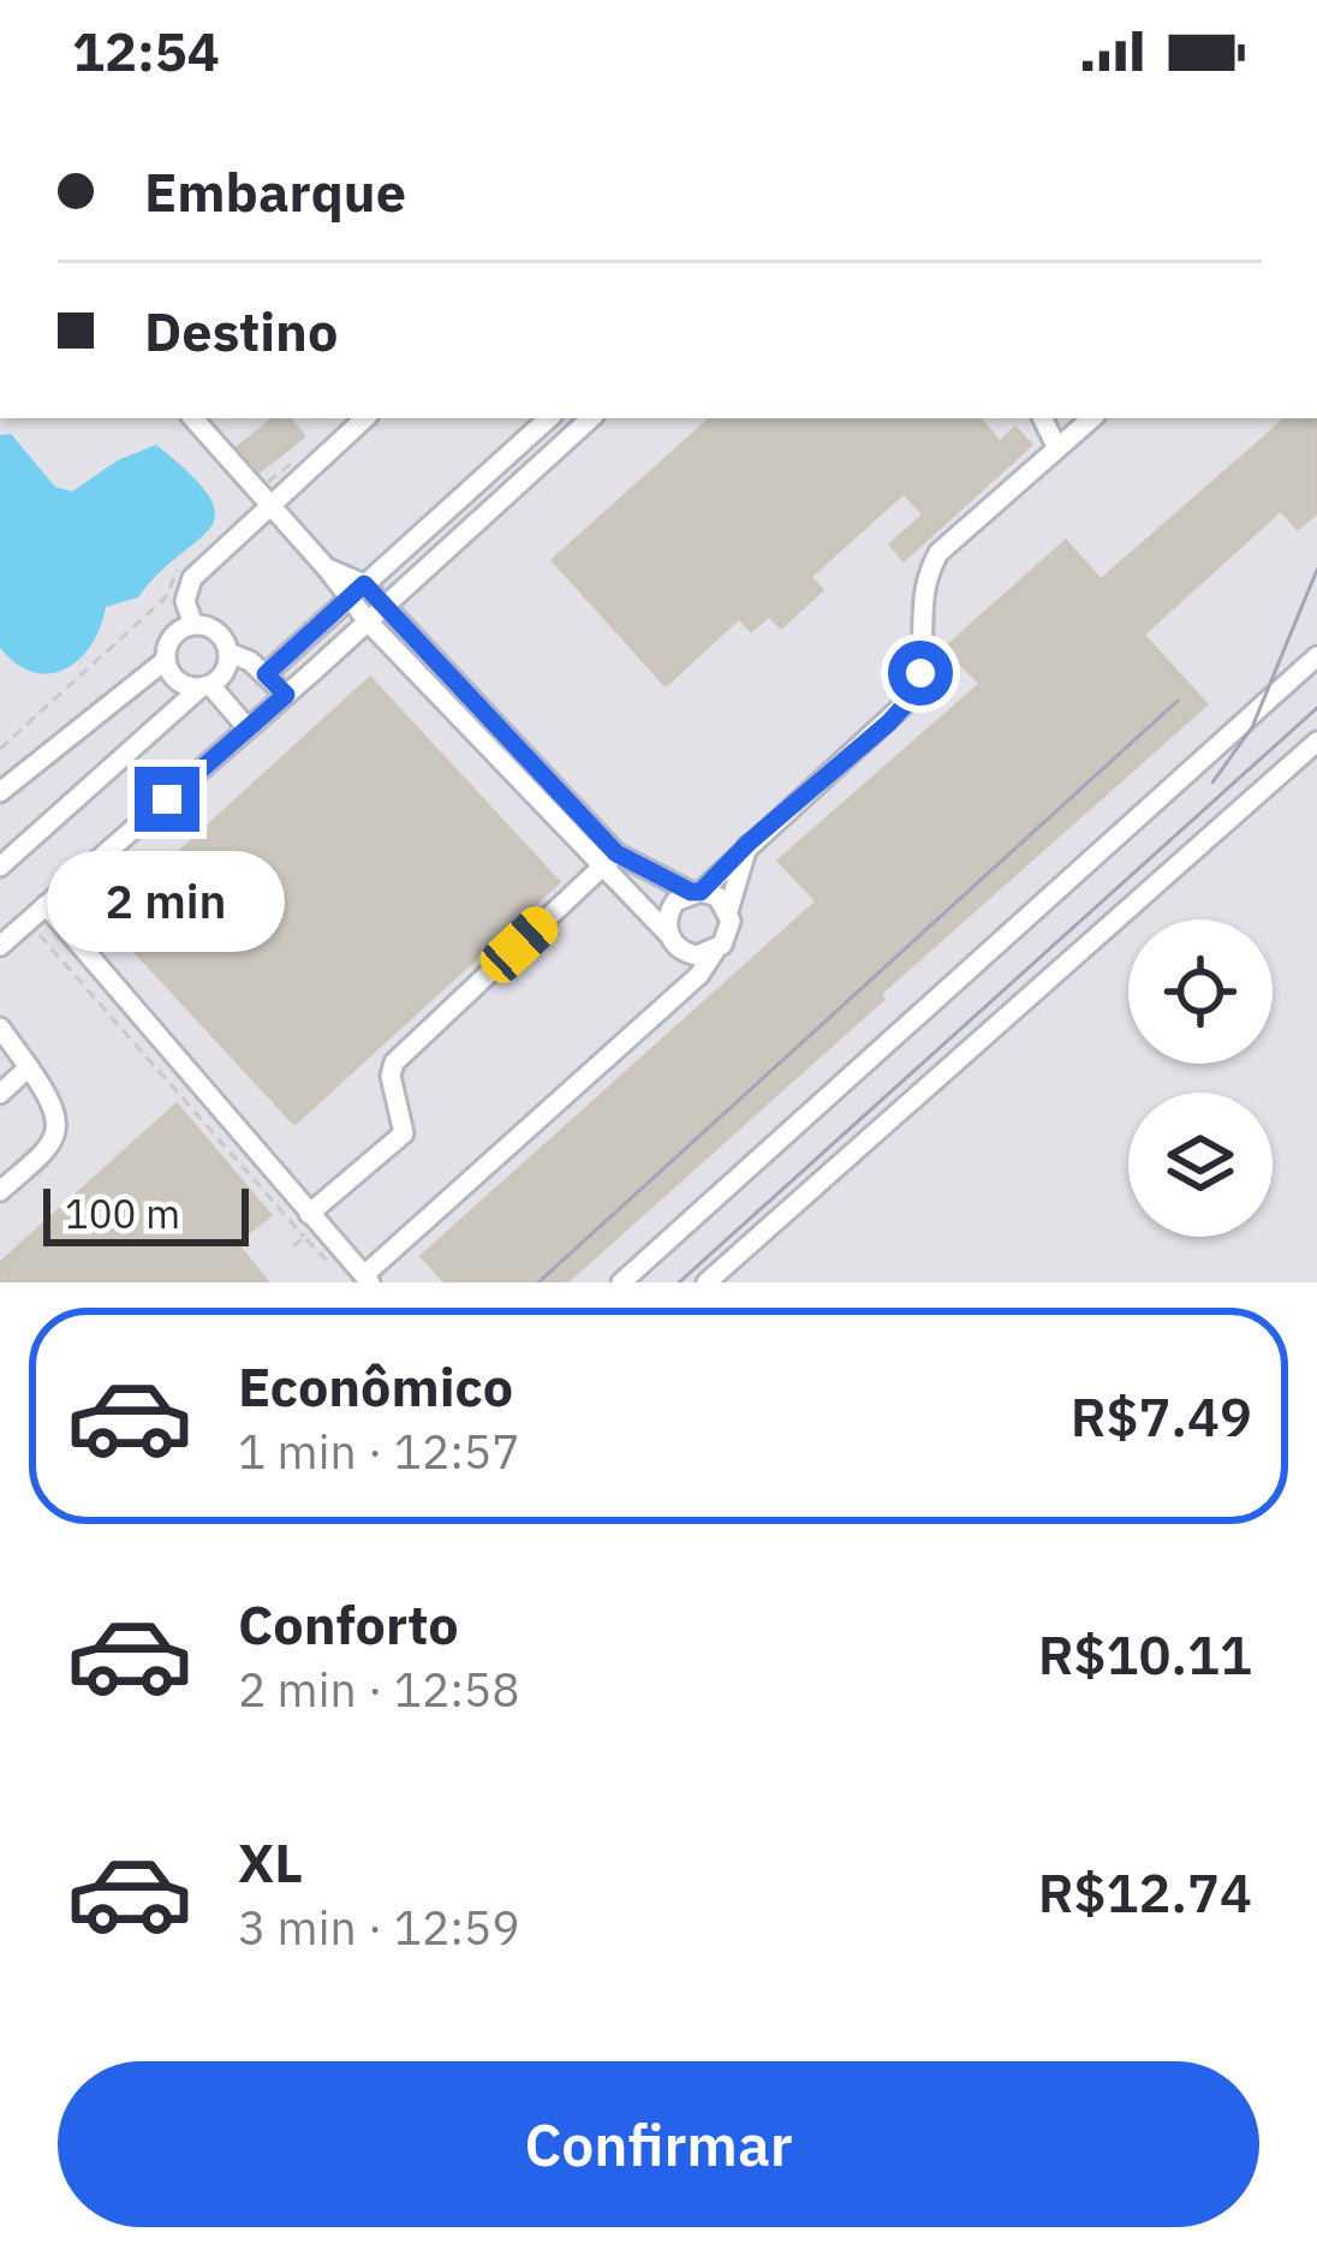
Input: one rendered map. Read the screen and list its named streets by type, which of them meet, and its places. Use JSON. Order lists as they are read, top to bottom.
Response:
{
  "scale_bar": "100 m",
  "page": {
    "status": "12:54",
    "banner": ["Embarque", "Destino"],
    "bubble": "2 min",
    "scale": "100 m",
    "list": [
      {
        "name": "Econômico",
        "note": "1 min · 12:57",
        "value": "R$7.49"
      },
      {
        "name": "Conforto",
        "note": "2 min · 12:58",
        "value": "R$10.11"
      },
      {
        "name": "XL",
        "note": "3 min · 12:59",
        "value": "R$12.74"
      }
    ],
    "buttons": "Confirmar"
  }
}
